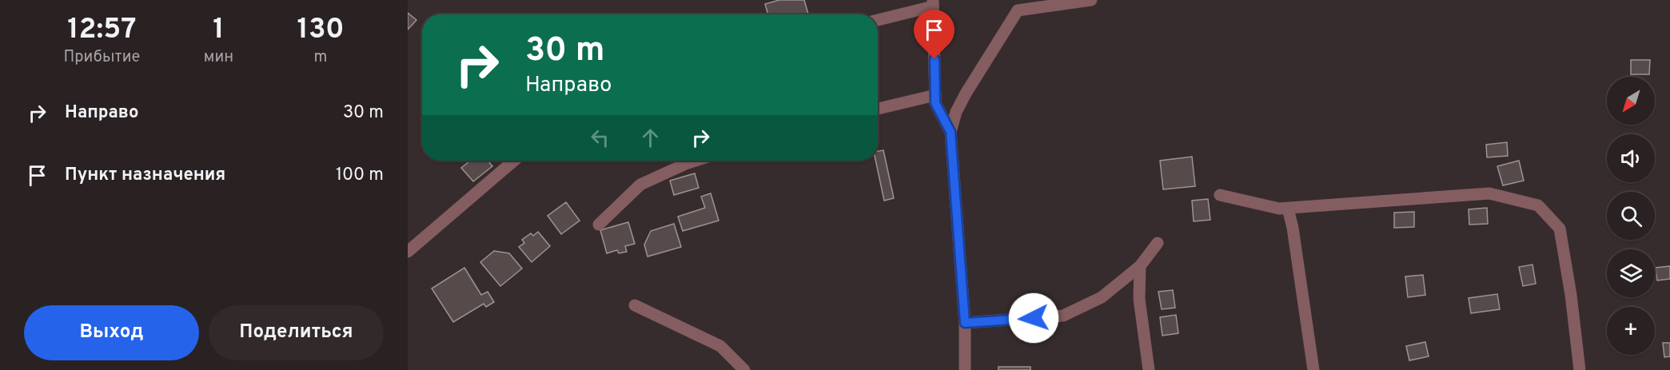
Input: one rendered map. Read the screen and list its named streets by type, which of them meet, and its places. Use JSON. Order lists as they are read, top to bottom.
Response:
{
  "north": "bottom left",
  "page": {
    "eta": [
      "12:57",
      "Прибытие",
      "1",
      "мин",
      "130",
      "m"
    ],
    "turn": ["30 m", "Направо"],
    "map_buttons": "+",
    "list": [
      {
        "name": "Направо",
        "value": "30 m"
      },
      {
        "name": "Пункт назначения",
        "value": "100 m"
      }
    ],
    "buttons": ["Выход", "Поделиться"]
  }
}
